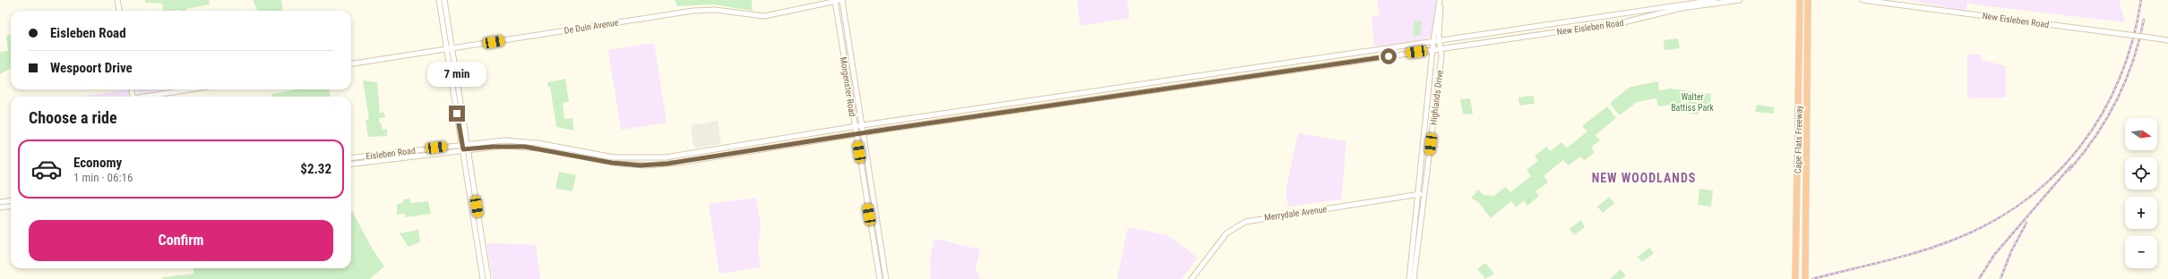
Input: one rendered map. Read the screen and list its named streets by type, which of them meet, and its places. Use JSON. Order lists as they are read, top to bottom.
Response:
{
  "streets": {
    "highway": ["Cape Flats Freeway"],
    "main road": [
      "New Eisleben Road",
      "De Duin Avenue",
      "Morgenster Road",
      "Highlands Drive",
      "Eisleben Road",
      "Merrydale Avenue"
    ]
  },
  "crossings": [
    ["New Eisleben Road", "Highlands Drive"],
    ["New Eisleben Road", "Eisleben Road"],
    ["De Duin Avenue", "Morgenster Road"],
    ["Morgenster Road", "Eisleben Road"],
    ["Highlands Drive", "Eisleben Road"],
    ["Highlands Drive", "Merrydale Avenue"]
  ],
  "districts": ["NEW WOODLANDS"],
  "parks": ["Walter Battiss Park"],
  "north": "right",
  "page": {
    "banner": ["Eisleben Road", "Wespoort Drive"],
    "bubble": "7 min",
    "heading": "Choose a ride",
    "map_buttons": ["+", "−"],
    "list": [
      {
        "name": "Economy",
        "note": "1 min · 06:16",
        "value": "$2.32"
      }
    ],
    "buttons": "Confirm"
  }
}
